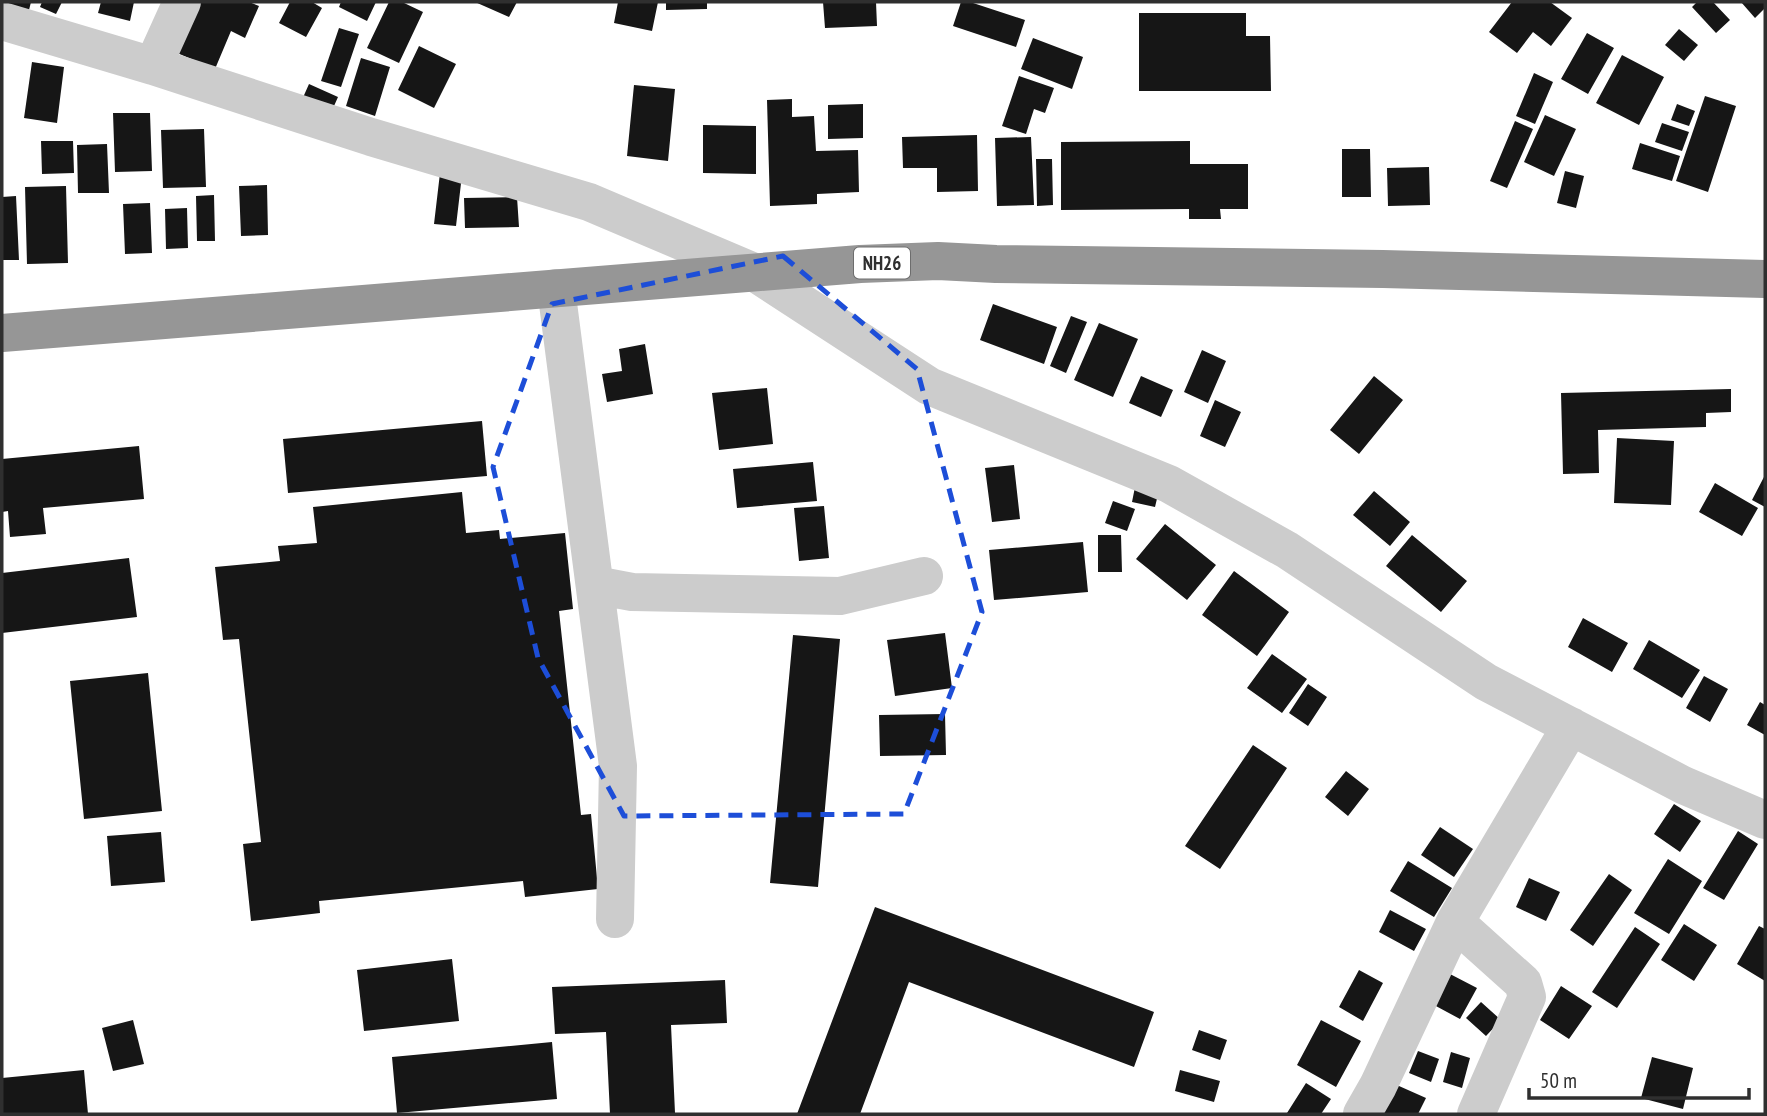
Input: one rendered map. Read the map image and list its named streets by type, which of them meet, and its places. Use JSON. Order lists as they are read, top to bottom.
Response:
{
  "streets": {
    "highway": ["NH26"]
  },
  "scale_bar": "50 m"
}
